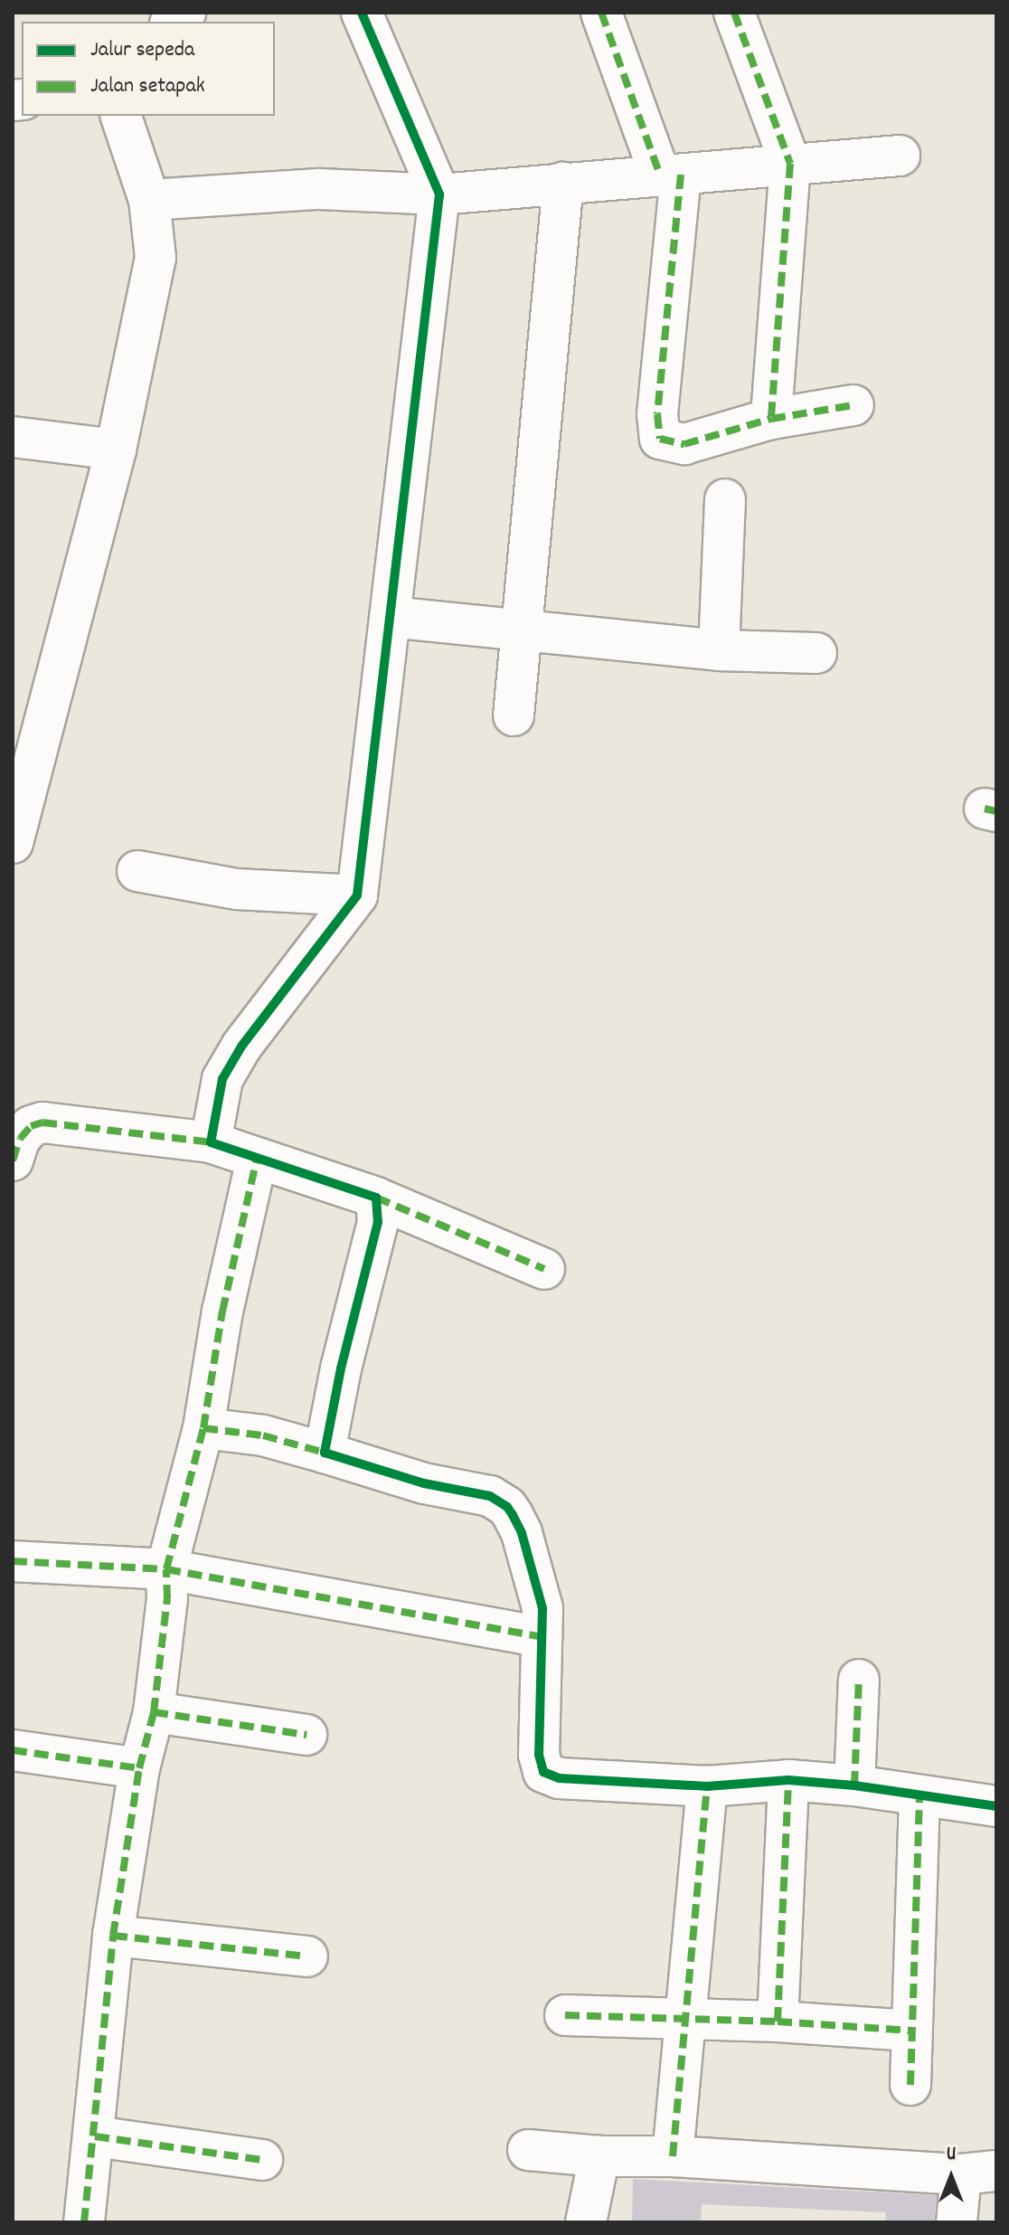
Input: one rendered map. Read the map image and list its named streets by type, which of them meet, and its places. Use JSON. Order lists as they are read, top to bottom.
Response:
{
  "legend": ["Jalur sepeda", "Jalan setapak"],
  "north": "top"
}
